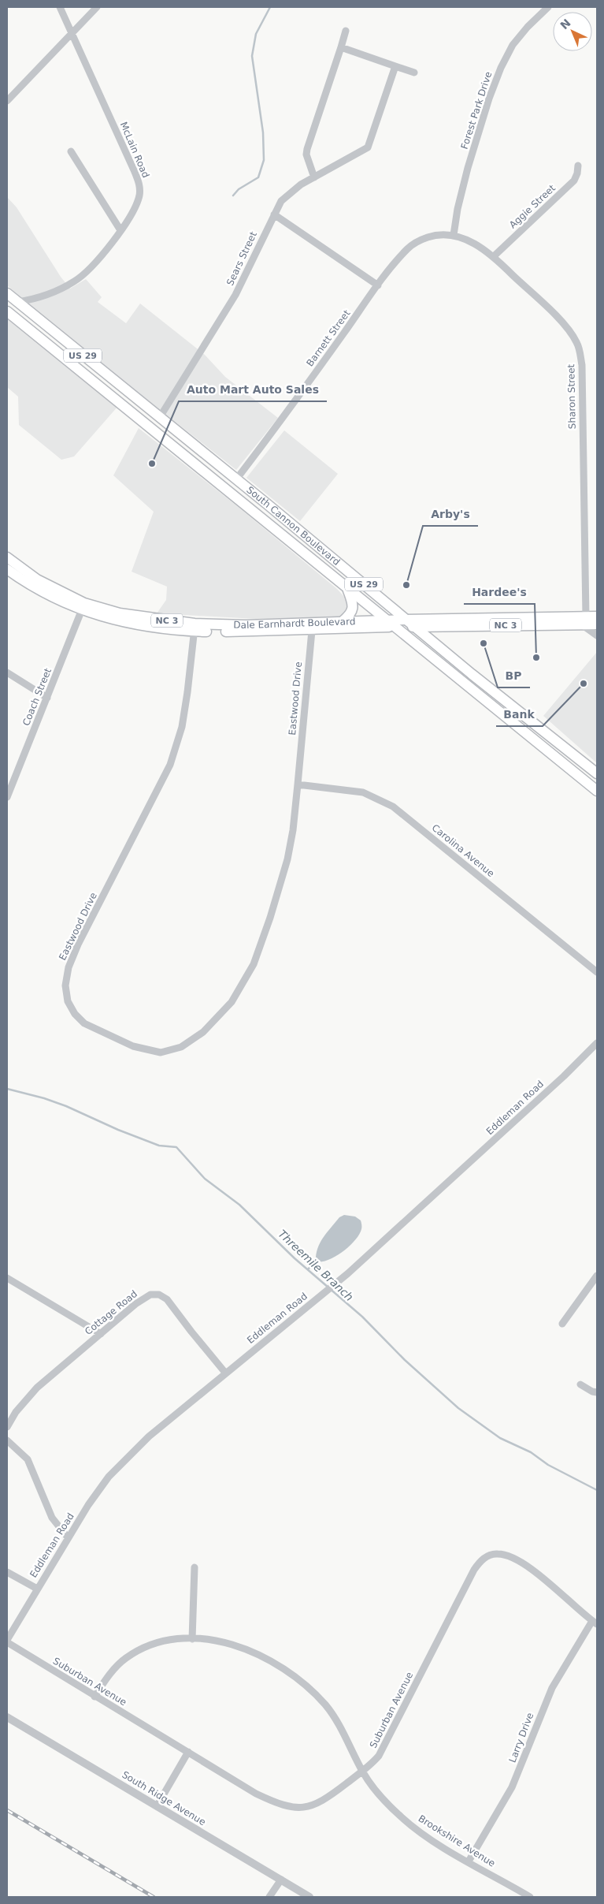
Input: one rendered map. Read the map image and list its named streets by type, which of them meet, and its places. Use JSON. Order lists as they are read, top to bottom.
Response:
{
  "streets": {
    "main road": [
      "US 29",
      "South Cannon Boulevard",
      "NC 3",
      "Dale Earnhardt Boulevard"
    ],
    "street": [
      "Forest Park Drive",
      "McLain Road",
      "Aggie Street",
      "Sears Street",
      "Barnett Street",
      "Sharon Street",
      "Coach Street",
      "Eastwood Drive",
      "Carolina Avenue",
      "Eddleman Road",
      "Cottage Road",
      "Suburban Avenue",
      "Larry Drive",
      "South Ridge Avenue",
      "Brookshire Avenue"
    ]
  },
  "crossings": [
    ["Forest Park Drive", "Barnett Street"],
    ["Forest Park Drive", "Sharon Street"],
    ["McLain Road", "South Cannon Boulevard"],
    ["Aggie Street", "Sharon Street"],
    ["Sears Street", "South Cannon Boulevard"],
    ["Barnett Street", "US 29"],
    ["Barnett Street", "Sharon Street"],
    ["Barnett Street", "South Cannon Boulevard"],
    ["US 29", "South Cannon Boulevard"],
    ["Sharon Street", "Dale Earnhardt Boulevard"],
    ["South Cannon Boulevard", "Dale Earnhardt Boulevard"],
    ["Dale Earnhardt Boulevard", "Coach Street"],
    ["Dale Earnhardt Boulevard", "Eastwood Drive"],
    ["Eastwood Drive", "Carolina Avenue"],
    ["Eddleman Road", "Cottage Road"],
    ["Eddleman Road", "Suburban Avenue"],
    ["Suburban Avenue", "Larry Drive"],
    ["Suburban Avenue", "Brookshire Avenue"],
    ["Larry Drive", "Brookshire Avenue"]
  ],
  "water": ["Threemile Branch"],
  "places": [
    "Auto Mart Auto Sales",
    "Arby's",
    "BP",
    "Hardee's",
    "Bank"
  ],
  "north": "top left"
}
